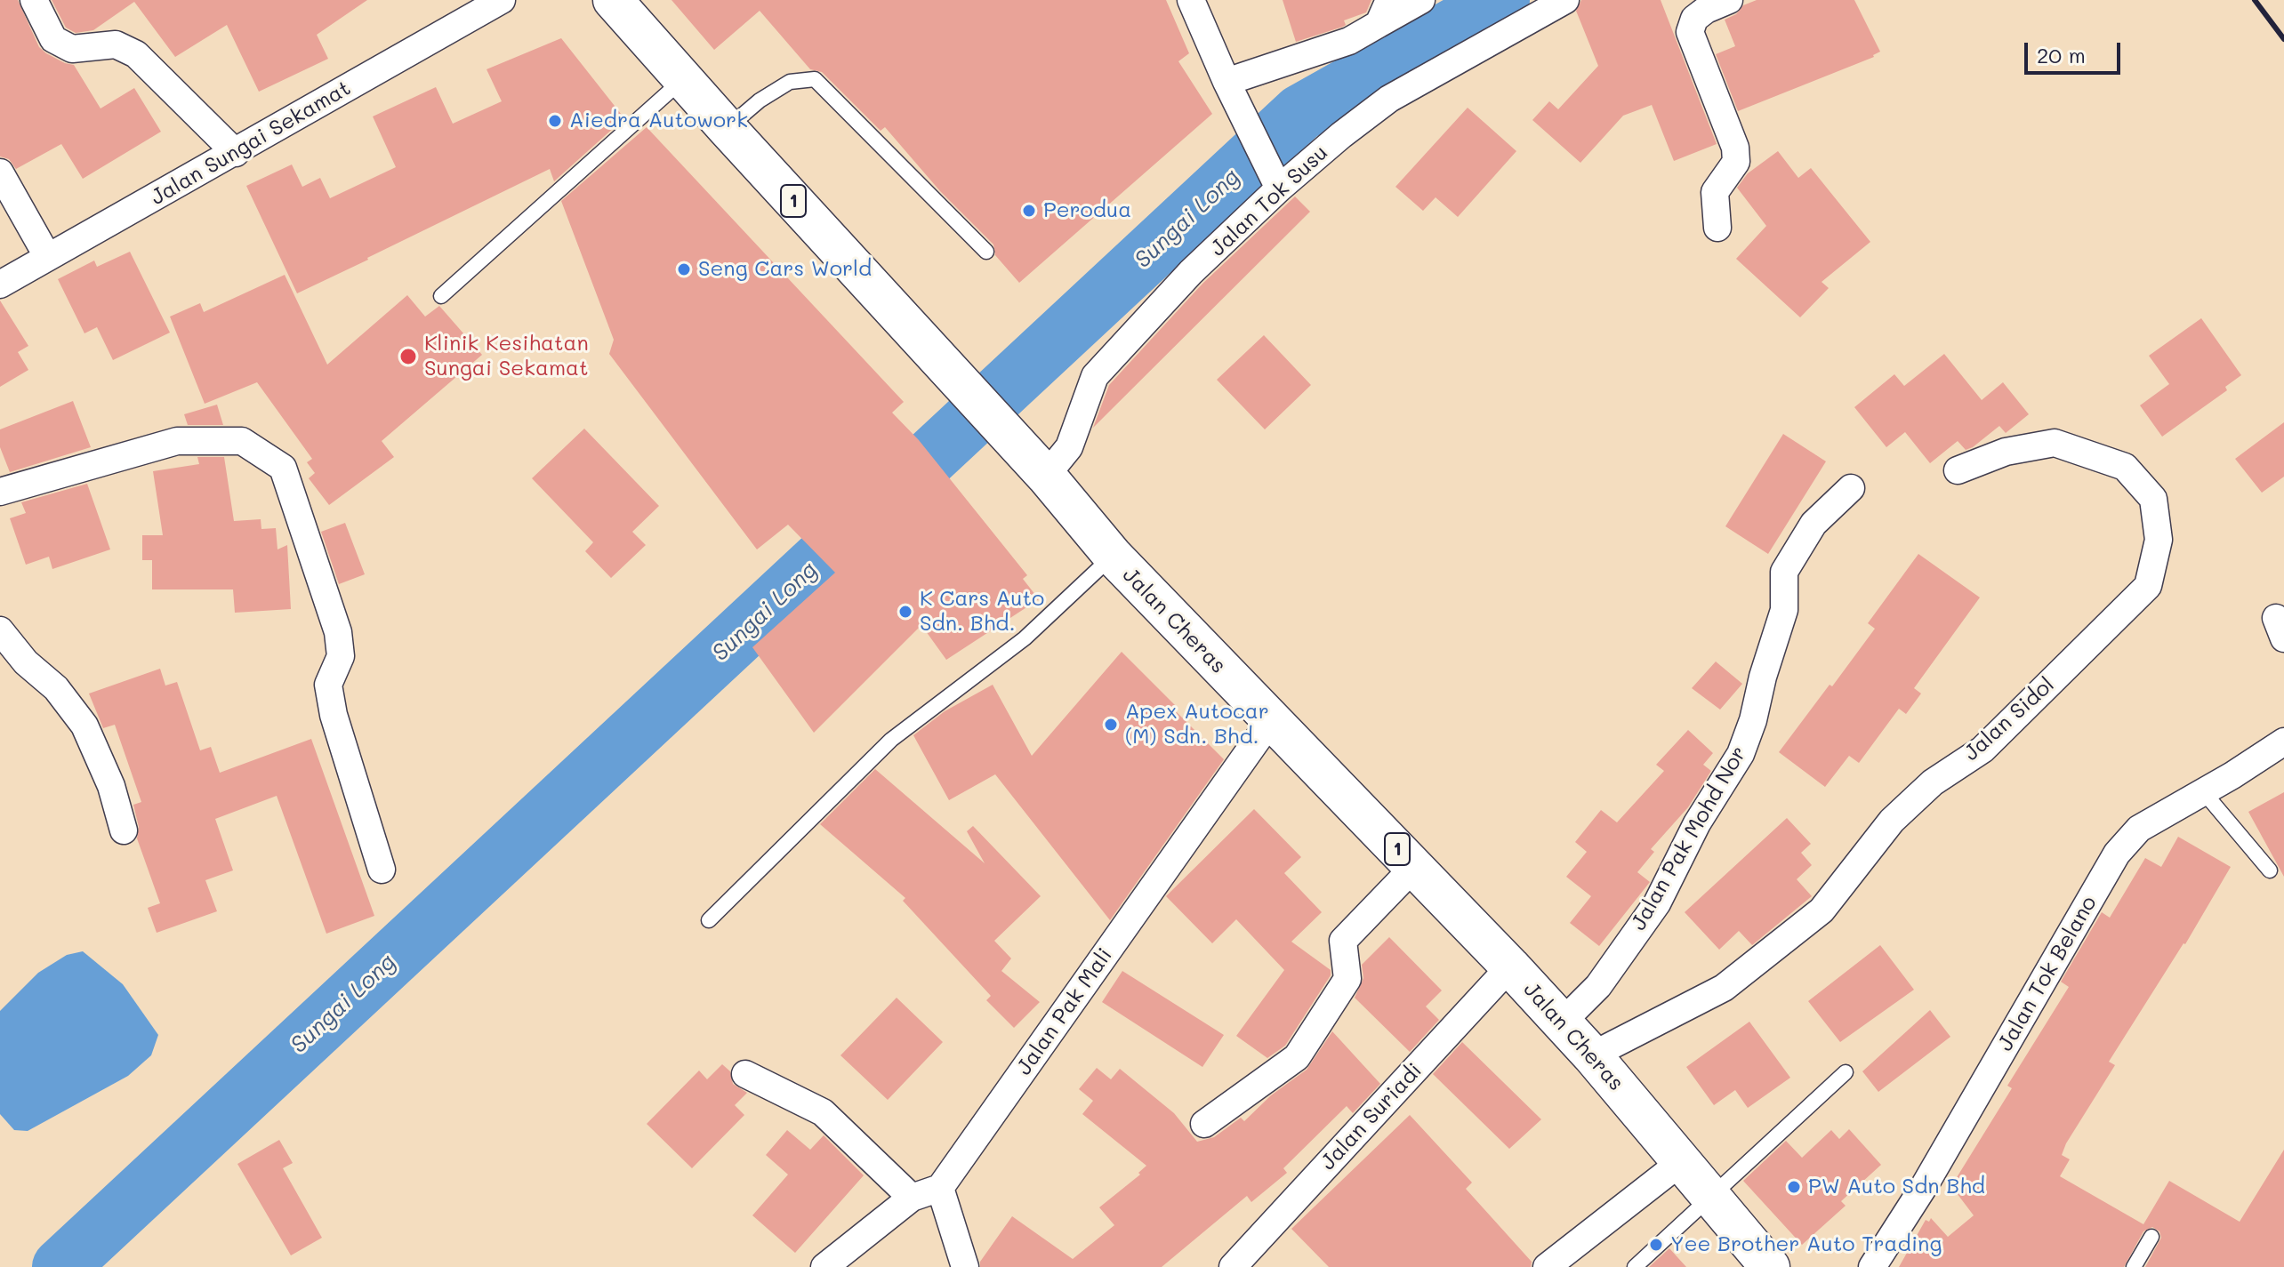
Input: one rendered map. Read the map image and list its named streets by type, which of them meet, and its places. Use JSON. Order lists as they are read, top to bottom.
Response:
{
  "streets": {
    "main road": ["1", "Jalan Cheras"],
    "street": [
      "Jalan Sungai Sekamat",
      "Jalan Tok Susu",
      "Jalan Sidol",
      "Jalan Pak Mohd Nor",
      "Jalan Tok Belano",
      "Jalan Pak Mali",
      "Jalan Suriadi"
    ]
  },
  "crossings": [
    ["Jalan Tok Susu", "Jalan Cheras"],
    ["Jalan Cheras", "Jalan Sidol"],
    ["Jalan Cheras", "Jalan Pak Mohd Nor"],
    ["Jalan Cheras", "Jalan Pak Mali"],
    ["Jalan Cheras", "Jalan Suriadi"]
  ],
  "water": ["Sungai Long"],
  "places": [
    "Aiedra Autowork",
    "Perodua",
    "Seng Cars World",
    "Klinik Kesihatan Sungai Sekamat",
    "K Cars Auto Sdn. Bhd.",
    "Apex Autocar (M) Sdn. Bhd.",
    "PW Auto Sdn Bhd",
    "Yee Brother Auto Trading"
  ],
  "scale_bar": "20 m"
}
